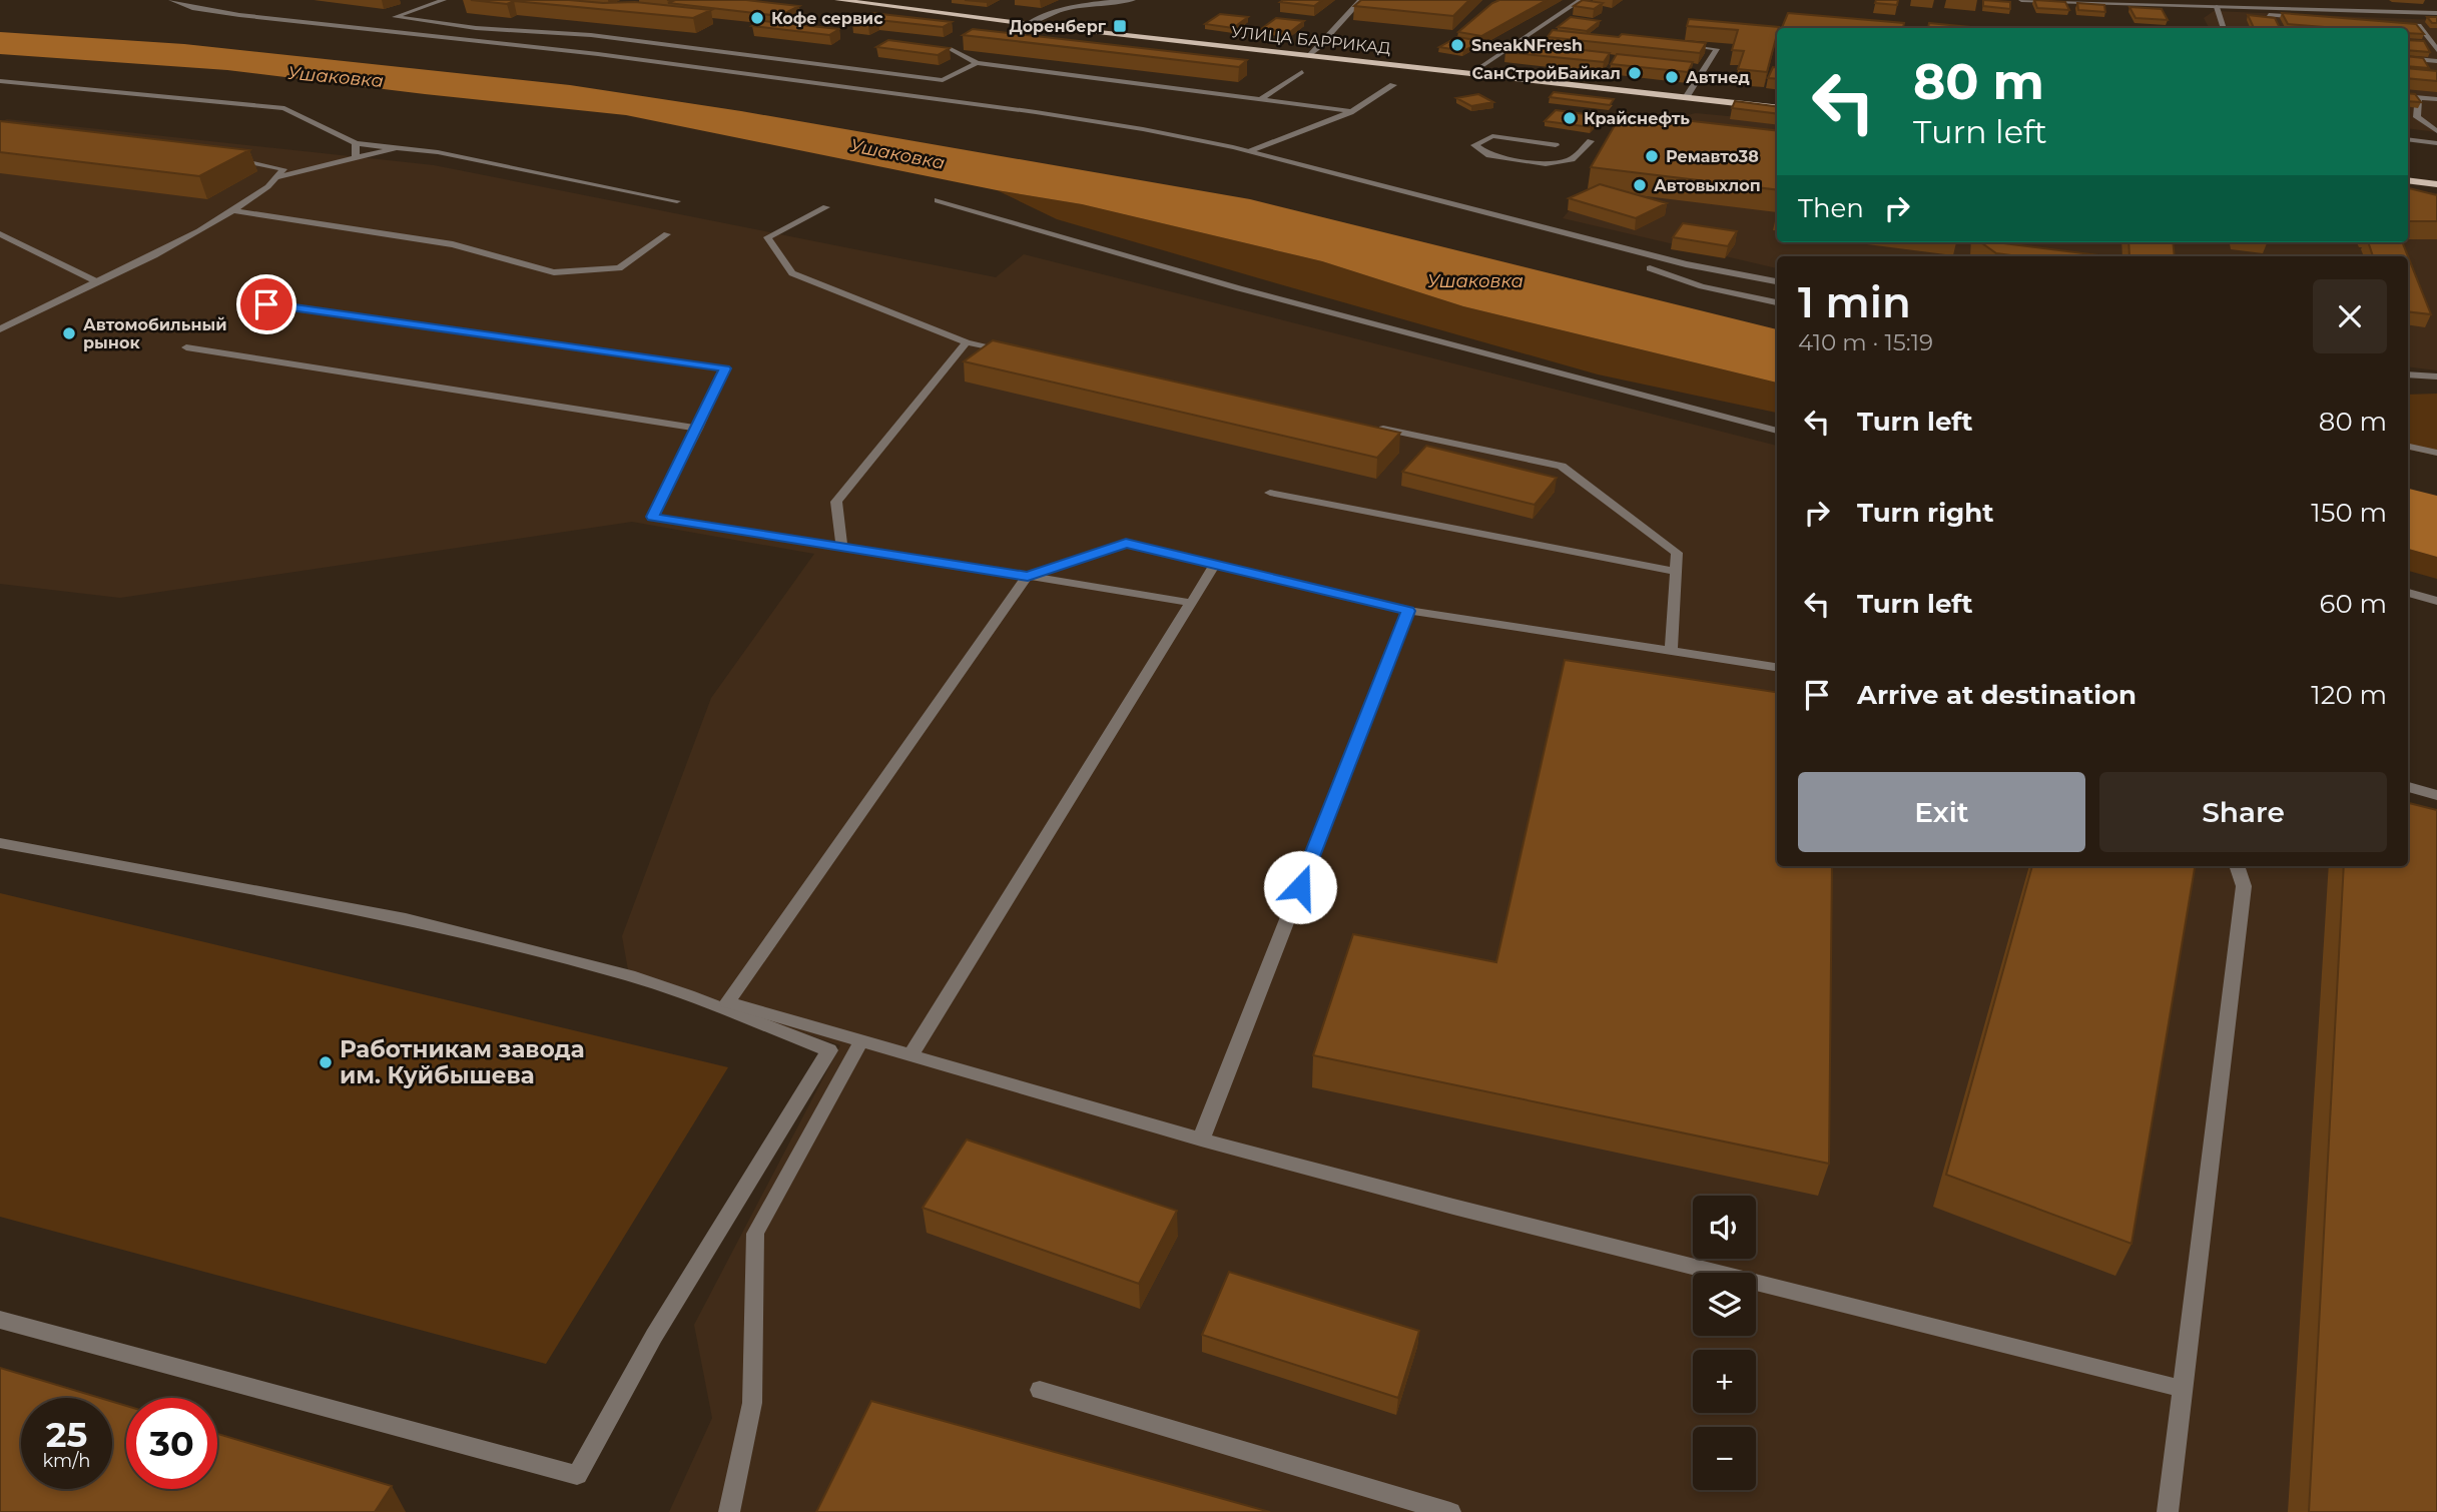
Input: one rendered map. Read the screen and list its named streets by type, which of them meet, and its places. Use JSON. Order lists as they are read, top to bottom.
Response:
{
  "streets": {
    "main road": ["УЛИЦА БАРРИКАД"]
  },
  "water": ["Ушаковка"],
  "places": {
    "other": [
      "Кофе сервис",
      "SneakNFresh",
      "СанСтройБайкал",
      "Автнед",
      "Крайснефть",
      "Ремавто38",
      "Автовыхлоп",
      "Автомобильный рынок",
      "Работникам завода им. Куйбышева"
    ],
    "transit": ["Доренберг"]
  },
  "page": {
    "turn": ["80 m", "Turn left"],
    "then": "Then",
    "heading": ["1 min", "410 m · 15:19"],
    "list": [
      {
        "name": "Turn left",
        "value": "80 m"
      },
      {
        "name": "Turn right",
        "value": "150 m"
      },
      {
        "name": "Turn left",
        "value": "60 m"
      },
      {
        "name": "Arrive at destination",
        "value": "120 m"
      }
    ],
    "buttons": ["Exit", "Share"],
    "map_buttons": ["+", "−"],
    "speed": "25 km/h",
    "limit": "30"
  }
}
